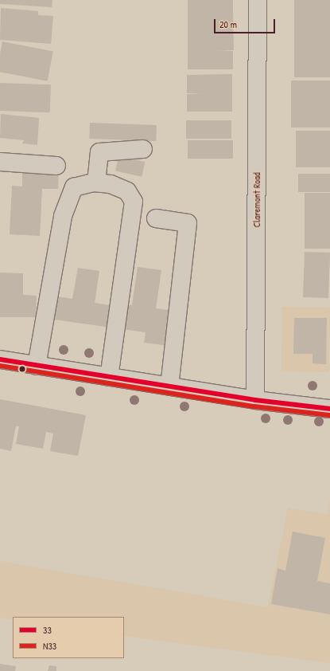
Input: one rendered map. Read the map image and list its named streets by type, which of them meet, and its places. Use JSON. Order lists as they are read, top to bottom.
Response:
{
  "streets": {
    "street": ["Claremont Road"]
  },
  "lines": ["transit line 33", "transit line N33"],
  "legend": ["33", "N33"],
  "scale_bar": "20 m"
}
